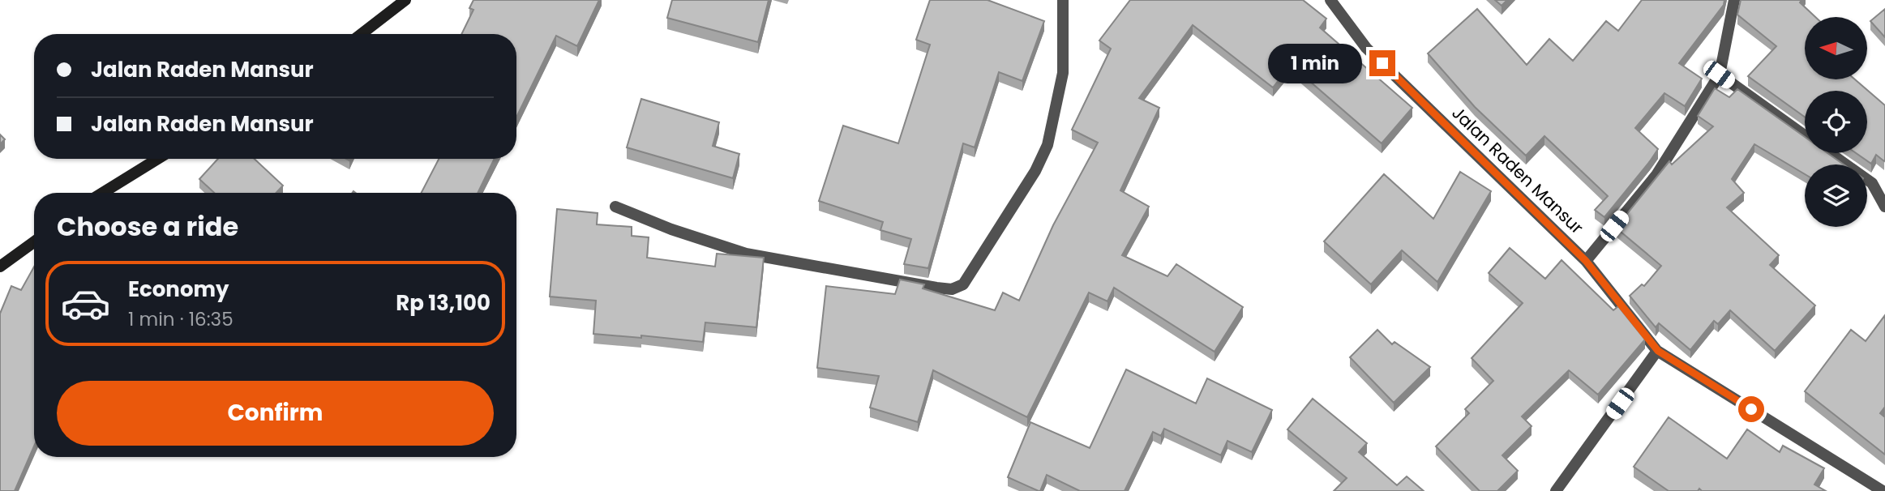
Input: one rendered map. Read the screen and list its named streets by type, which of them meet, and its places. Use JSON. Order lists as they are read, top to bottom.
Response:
{
  "streets": {
    "street": ["Jalan Raden Mansur"]
  },
  "north": "left",
  "page": {
    "banner": ["Jalan Raden Mansur", "Jalan Raden Mansur"],
    "bubble": "1 min",
    "heading": "Choose a ride",
    "list": [
      {
        "name": "Economy",
        "note": "1 min · 16:35",
        "value": "Rp 13,100"
      }
    ],
    "buttons": "Confirm"
  }
}
